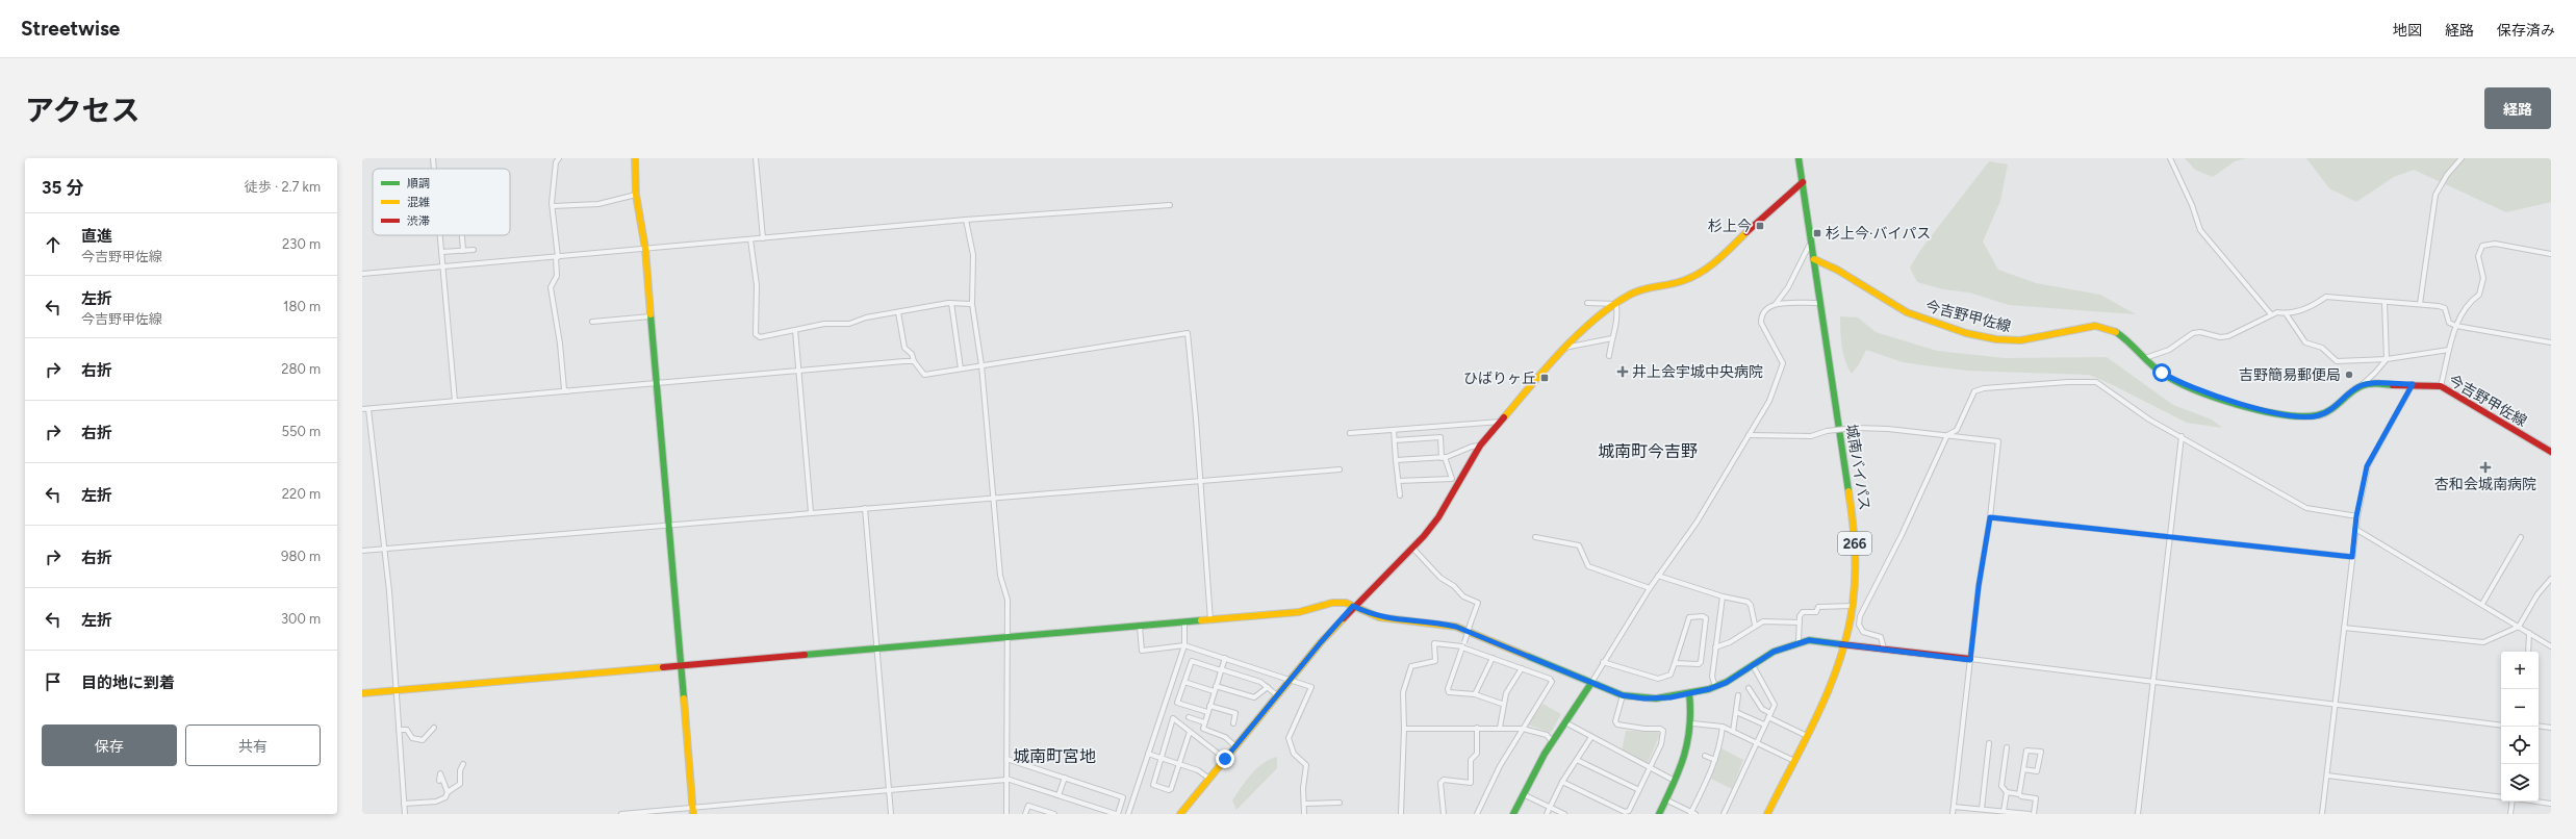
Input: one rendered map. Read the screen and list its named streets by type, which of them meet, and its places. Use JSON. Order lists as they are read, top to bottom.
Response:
{
  "streets": {
    "main road": ["今吉野甲佐線", "城南バイパス", "266"]
  },
  "crossings": [
    ["今吉野甲佐線", "城南バイパス"],
    ["今吉野甲佐線", "266"],
    ["城南バイパス", "266"]
  ],
  "districts": ["城南町今吉野", "城南町宮地"],
  "places": {
    "transit": ["杉上今", "杉上今·バイパス", "ひばりヶ丘"],
    "health": ["井上会宇城中央病院", "杏和会城南病院"],
    "other": ["吉野簡易郵便局"]
  },
  "legend": ["順調", "混雑", "渋滞"],
  "page": {
    "header": "Streetwise",
    "nav": ["地図", "経路", "保存済み"],
    "title": "アクセス",
    "buttons": [
      "経路",
      ["保存", "共有"]
    ],
    "heading": ["35 分", "徒歩 · 2.7 km"],
    "list": [
      ["直進", "今吉野甲佐線", "230 m"],
      ["左折", "今吉野甲佐線", "180 m"],
      ["右折", "280 m"],
      ["右折", "550 m"],
      ["左折", "220 m"],
      ["右折", "980 m"],
      ["左折", "300 m"],
      "目的地に到着"
    ],
    "map_buttons": ["+", "−"]
  }
}
